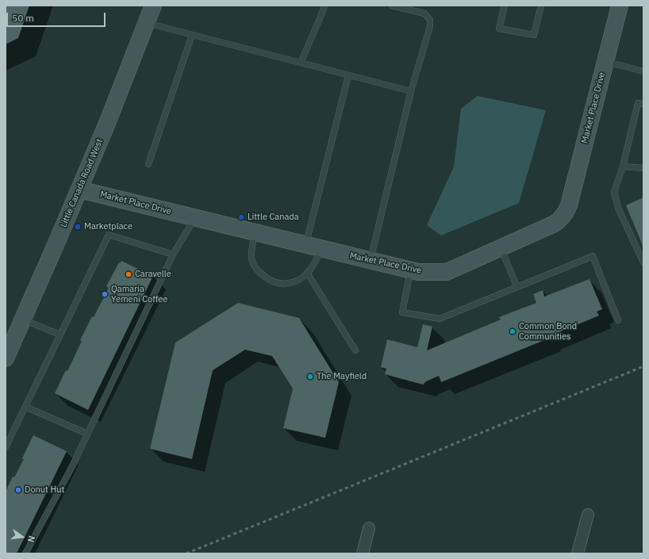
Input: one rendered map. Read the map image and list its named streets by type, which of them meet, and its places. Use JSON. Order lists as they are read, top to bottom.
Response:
{
  "streets": {
    "street": ["Market Place Drive", "Little Canada Road West"]
  },
  "crossings": [
    ["Market Place Drive", "Little Canada Road West"]
  ],
  "places": [
    "Little Canada",
    "Marketplace",
    "Caravelle",
    "Qamaria Yemeni Coffee",
    "Common Bond Communities",
    "The Mayfield",
    "Donut Hut"
  ],
  "scale_bar": "50 m",
  "north": "right"
}
